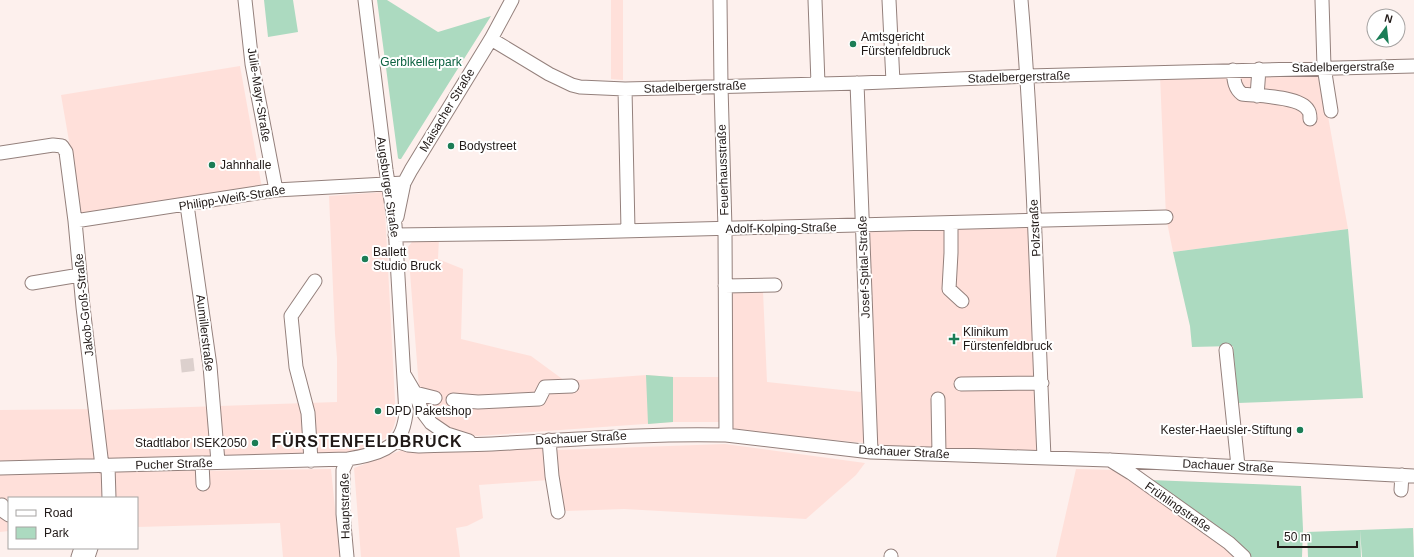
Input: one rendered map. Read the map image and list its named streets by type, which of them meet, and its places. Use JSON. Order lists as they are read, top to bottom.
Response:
{
  "streets": {
    "street": [
      "Stadelbergerstraße",
      "Julie-Mayr-Straße",
      "Maisacher Straße",
      "Feuerhausstraße",
      "Augsburger Straße",
      "Philipp-Weiß-Straße",
      "Adolf-Kolping-Straße",
      "Polzstraße",
      "Josef-Spital-Straße",
      "Jakob-Groß-Straße",
      "Aumillerstraße",
      "Dachauer Straße",
      "Pucher Straße",
      "Hauptstraße",
      "Frühlingstraße"
    ]
  },
  "crossings": [
    ["Stadelbergerstraße", "Maisacher Straße"],
    ["Stadelbergerstraße", "Feuerhausstraße"],
    ["Stadelbergerstraße", "Polzstraße"],
    ["Stadelbergerstraße", "Josef-Spital-Straße"],
    ["Julie-Mayr-Straße", "Philipp-Weiß-Straße"],
    ["Maisacher Straße", "Augsburger Straße"],
    ["Maisacher Straße", "Philipp-Weiß-Straße"],
    ["Maisacher Straße", "Adolf-Kolping-Straße"],
    ["Feuerhausstraße", "Adolf-Kolping-Straße"],
    ["Feuerhausstraße", "Dachauer Straße"],
    ["Augsburger Straße", "Philipp-Weiß-Straße"],
    ["Augsburger Straße", "Adolf-Kolping-Straße"],
    ["Augsburger Straße", "Dachauer Straße"],
    ["Augsburger Straße", "Hauptstraße"],
    ["Philipp-Weiß-Straße", "Jakob-Groß-Straße"],
    ["Philipp-Weiß-Straße", "Aumillerstraße"],
    ["Adolf-Kolping-Straße", "Polzstraße"],
    ["Adolf-Kolping-Straße", "Josef-Spital-Straße"],
    ["Polzstraße", "Dachauer Straße"],
    ["Josef-Spital-Straße", "Dachauer Straße"],
    ["Jakob-Groß-Straße", "Pucher Straße"],
    ["Aumillerstraße", "Pucher Straße"],
    ["Dachauer Straße", "Hauptstraße"],
    ["Dachauer Straße", "Frühlingstraße"],
    ["Pucher Straße", "Hauptstraße"]
  ],
  "districts": ["FÜRSTENFELDBRUCK"],
  "parks": ["Gerblkellerpark"],
  "places": {
    "other": [
      "Amtsgericht Fürstenfeldbruck",
      "Bodystreet",
      "Jahnhalle",
      "Ballett Studio Bruck",
      "DPD Paketshop",
      "Kester-Haeusler-Stiftung",
      "Stadtlabor ISEK2050"
    ],
    "health": ["Klinikum Fürstenfeldbruck"]
  },
  "legend": ["Road", "Park"],
  "scale_bar": "50 m",
  "north": "top"
}
